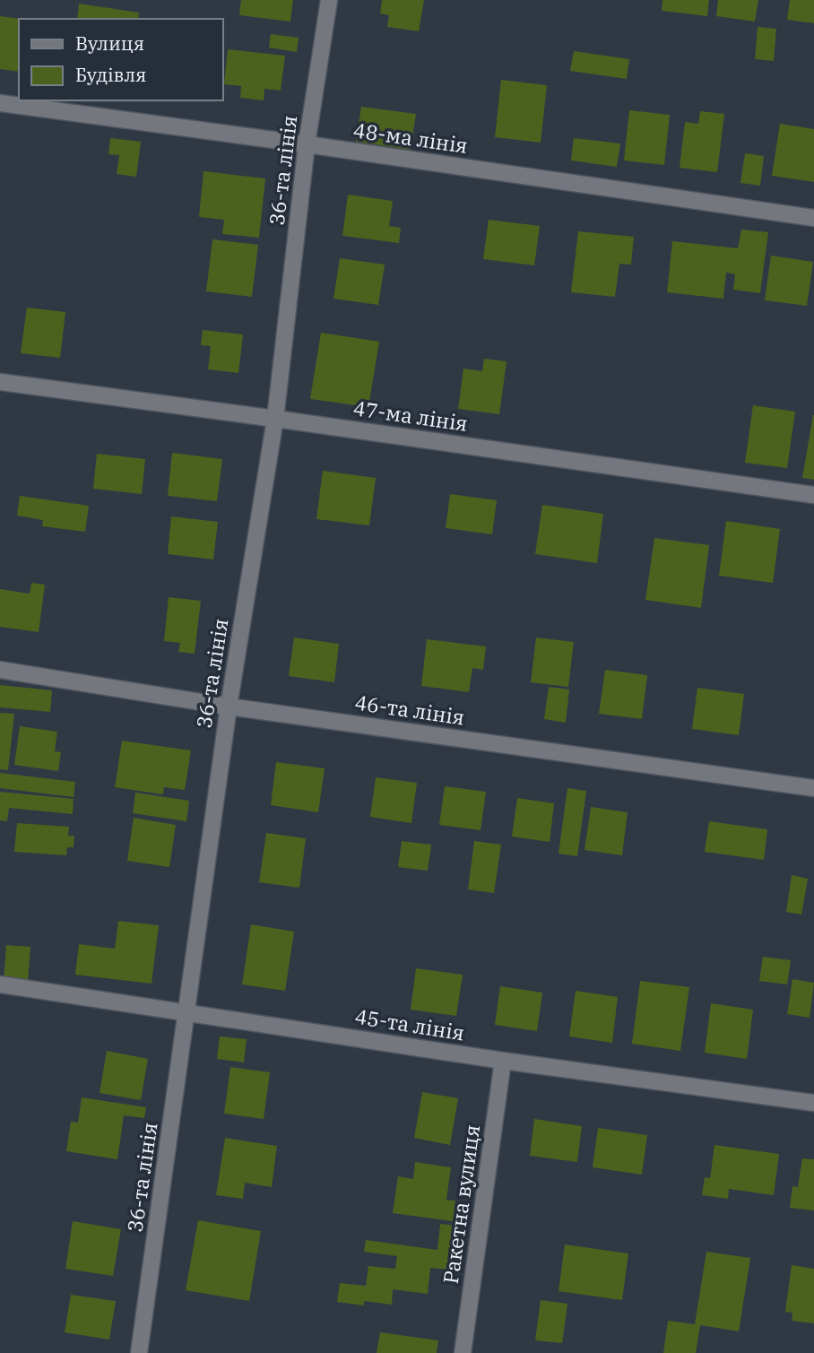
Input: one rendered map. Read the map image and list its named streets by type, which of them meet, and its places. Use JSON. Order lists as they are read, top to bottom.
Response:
{
  "streets": {
    "street": [
      "48-ма лінія",
      "36-та лінія",
      "47-ма лінія",
      "46-та лінія",
      "45-та лінія",
      "Ракетна вулиця"
    ]
  },
  "crossings": [
    ["48-ма лінія", "36-та лінія"],
    ["36-та лінія", "47-ма лінія"],
    ["36-та лінія", "46-та лінія"],
    ["36-та лінія", "45-та лінія"],
    ["45-та лінія", "Ракетна вулиця"]
  ],
  "legend": ["Вулиця", "Будівля"]
}
